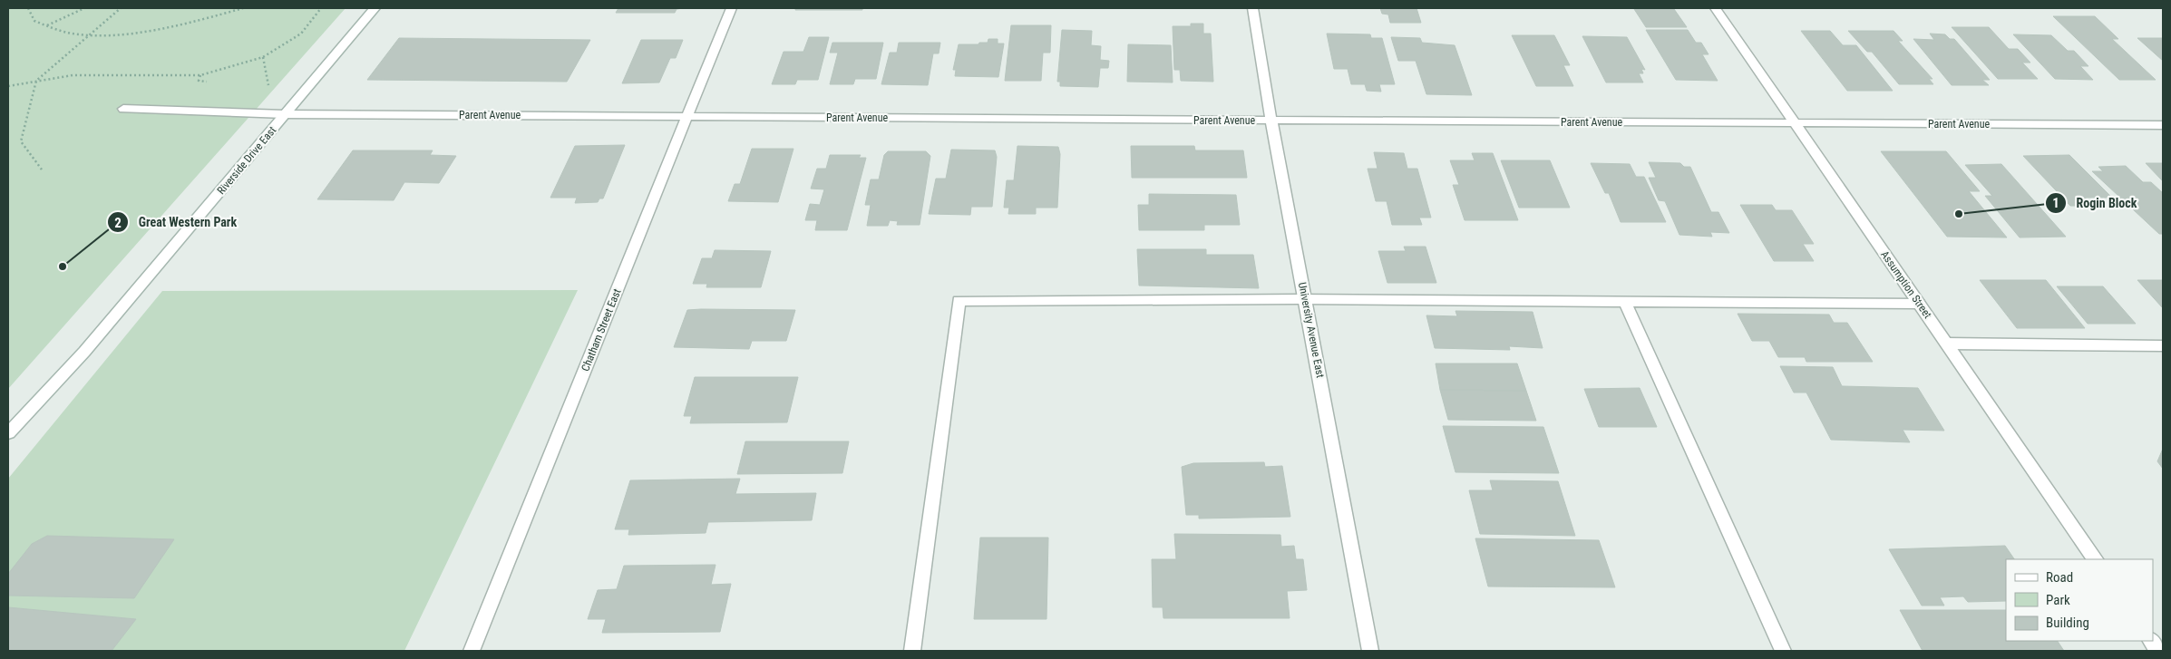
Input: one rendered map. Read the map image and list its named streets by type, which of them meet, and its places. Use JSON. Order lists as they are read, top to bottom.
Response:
{
  "streets": {
    "street": [
      "Parent Avenue",
      "Riverside Drive East",
      "Assumption Street",
      "Chatham Street East",
      "University Avenue East"
    ]
  },
  "crossings": [
    ["Parent Avenue", "Riverside Drive East"],
    ["Parent Avenue", "Assumption Street"],
    ["Parent Avenue", "Chatham Street East"],
    ["Parent Avenue", "University Avenue East"]
  ],
  "places": ["Rogin Block", "Great Western Park"],
  "legend": ["Road", "Park", "Building"]
}
